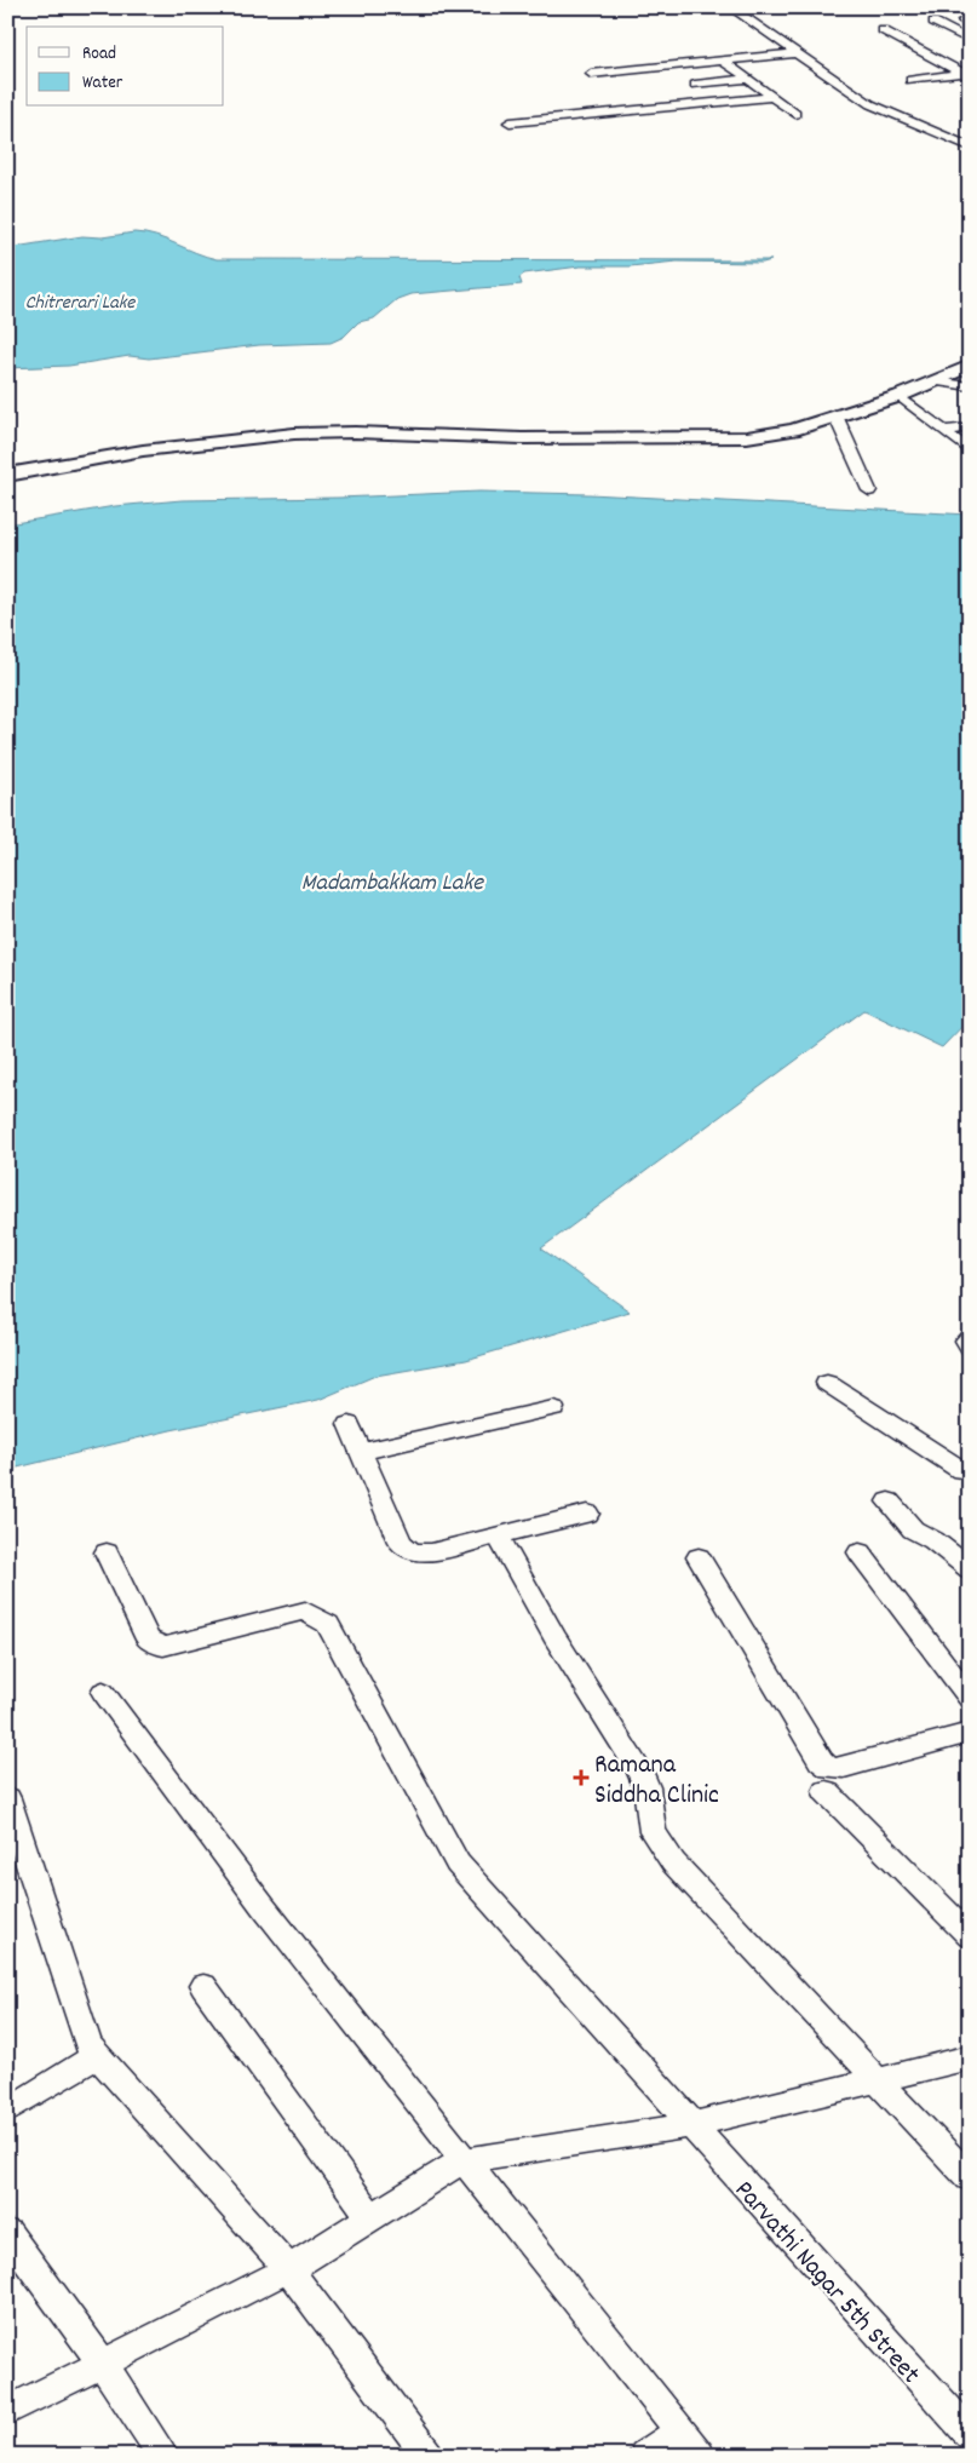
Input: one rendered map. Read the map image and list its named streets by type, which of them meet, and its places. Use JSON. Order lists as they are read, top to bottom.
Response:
{
  "streets": {
    "street": ["Parvathi Nagar 5th Street"]
  },
  "water": ["Chitrerari Lake", "Madambakkam Lake"],
  "places": {
    "health": ["Ramana Siddha Clinic"]
  },
  "legend": ["Road", "Water"]
}
